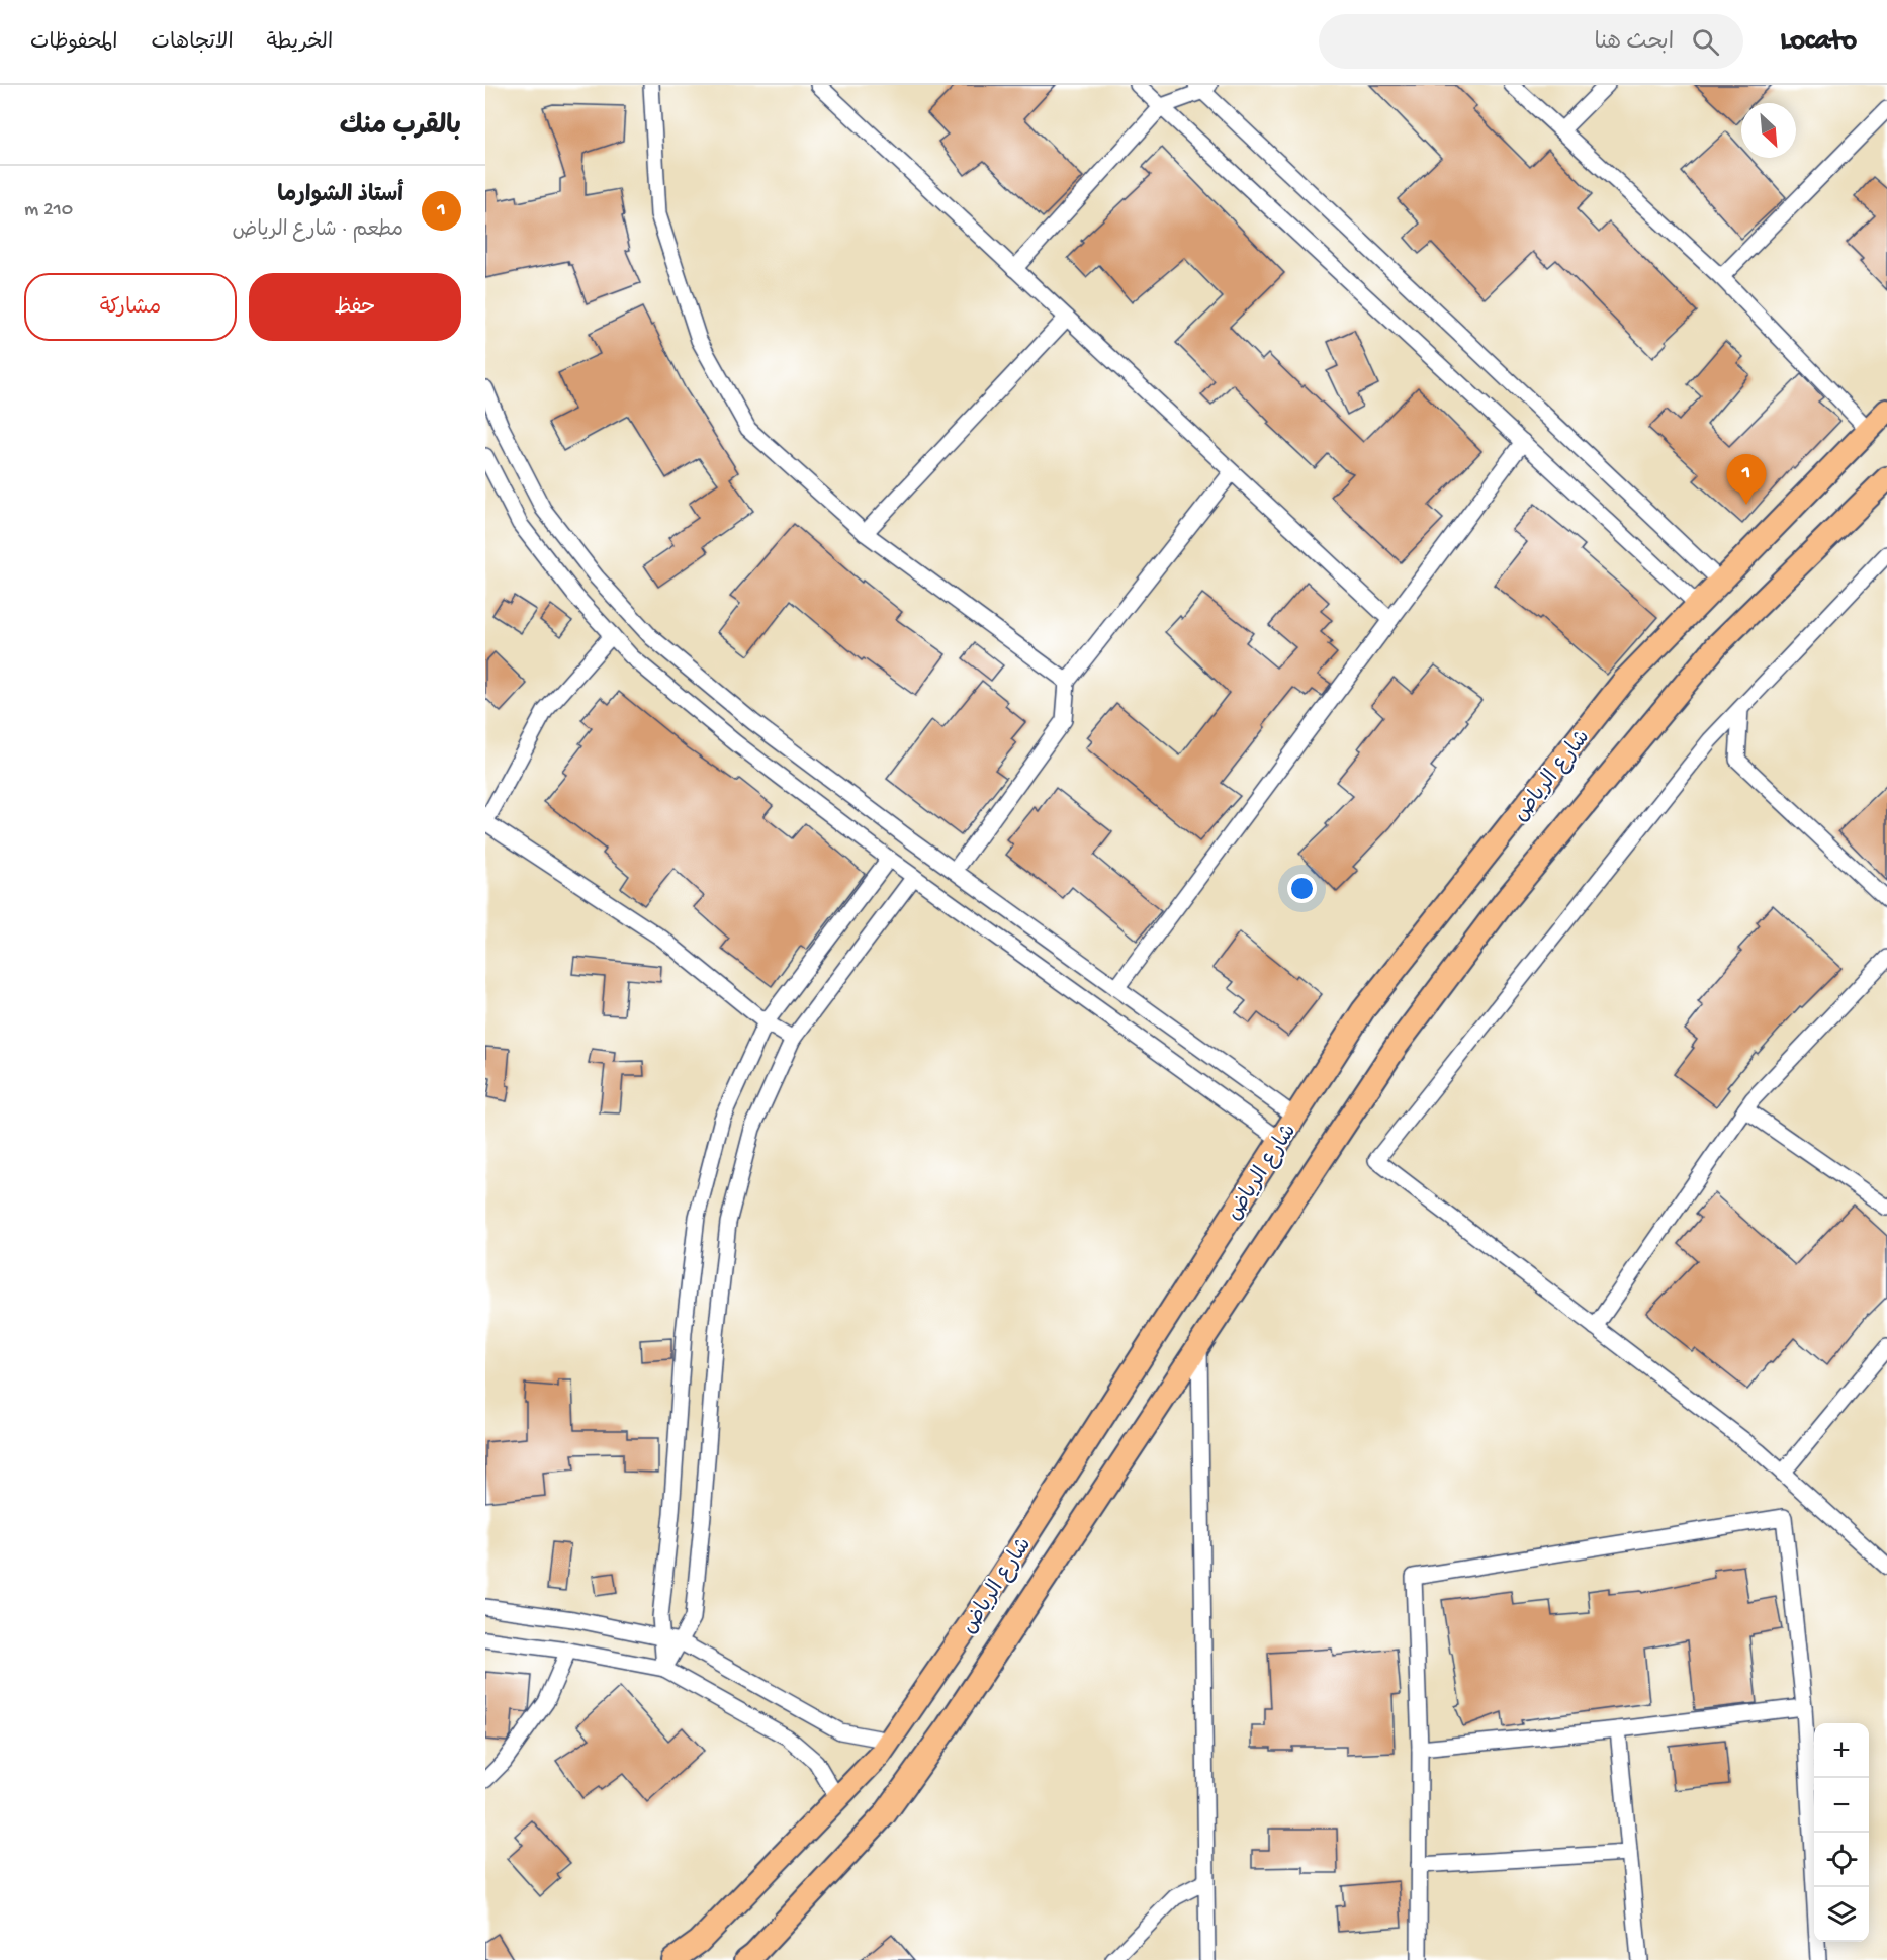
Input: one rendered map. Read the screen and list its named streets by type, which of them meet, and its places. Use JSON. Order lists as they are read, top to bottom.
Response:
{
  "streets": {
    "main road": ["شارع الرياض"]
  },
  "north": "bottom right",
  "page": {
    "header": "Locato",
    "search": "ابحث هنا",
    "nav": ["الخريطة", "الاتجاهات", "المحفوظات"],
    "heading": "بالقرب منك",
    "list": [
      {
        "mark": "1",
        "name": "أستاذ الشوارما",
        "note": "مطعم · شارع الرياض",
        "value": "210 m"
      }
    ],
    "buttons": ["حفظ", "مشاركة"],
    "pins": "1",
    "map_buttons": ["+", "−"]
  }
}
